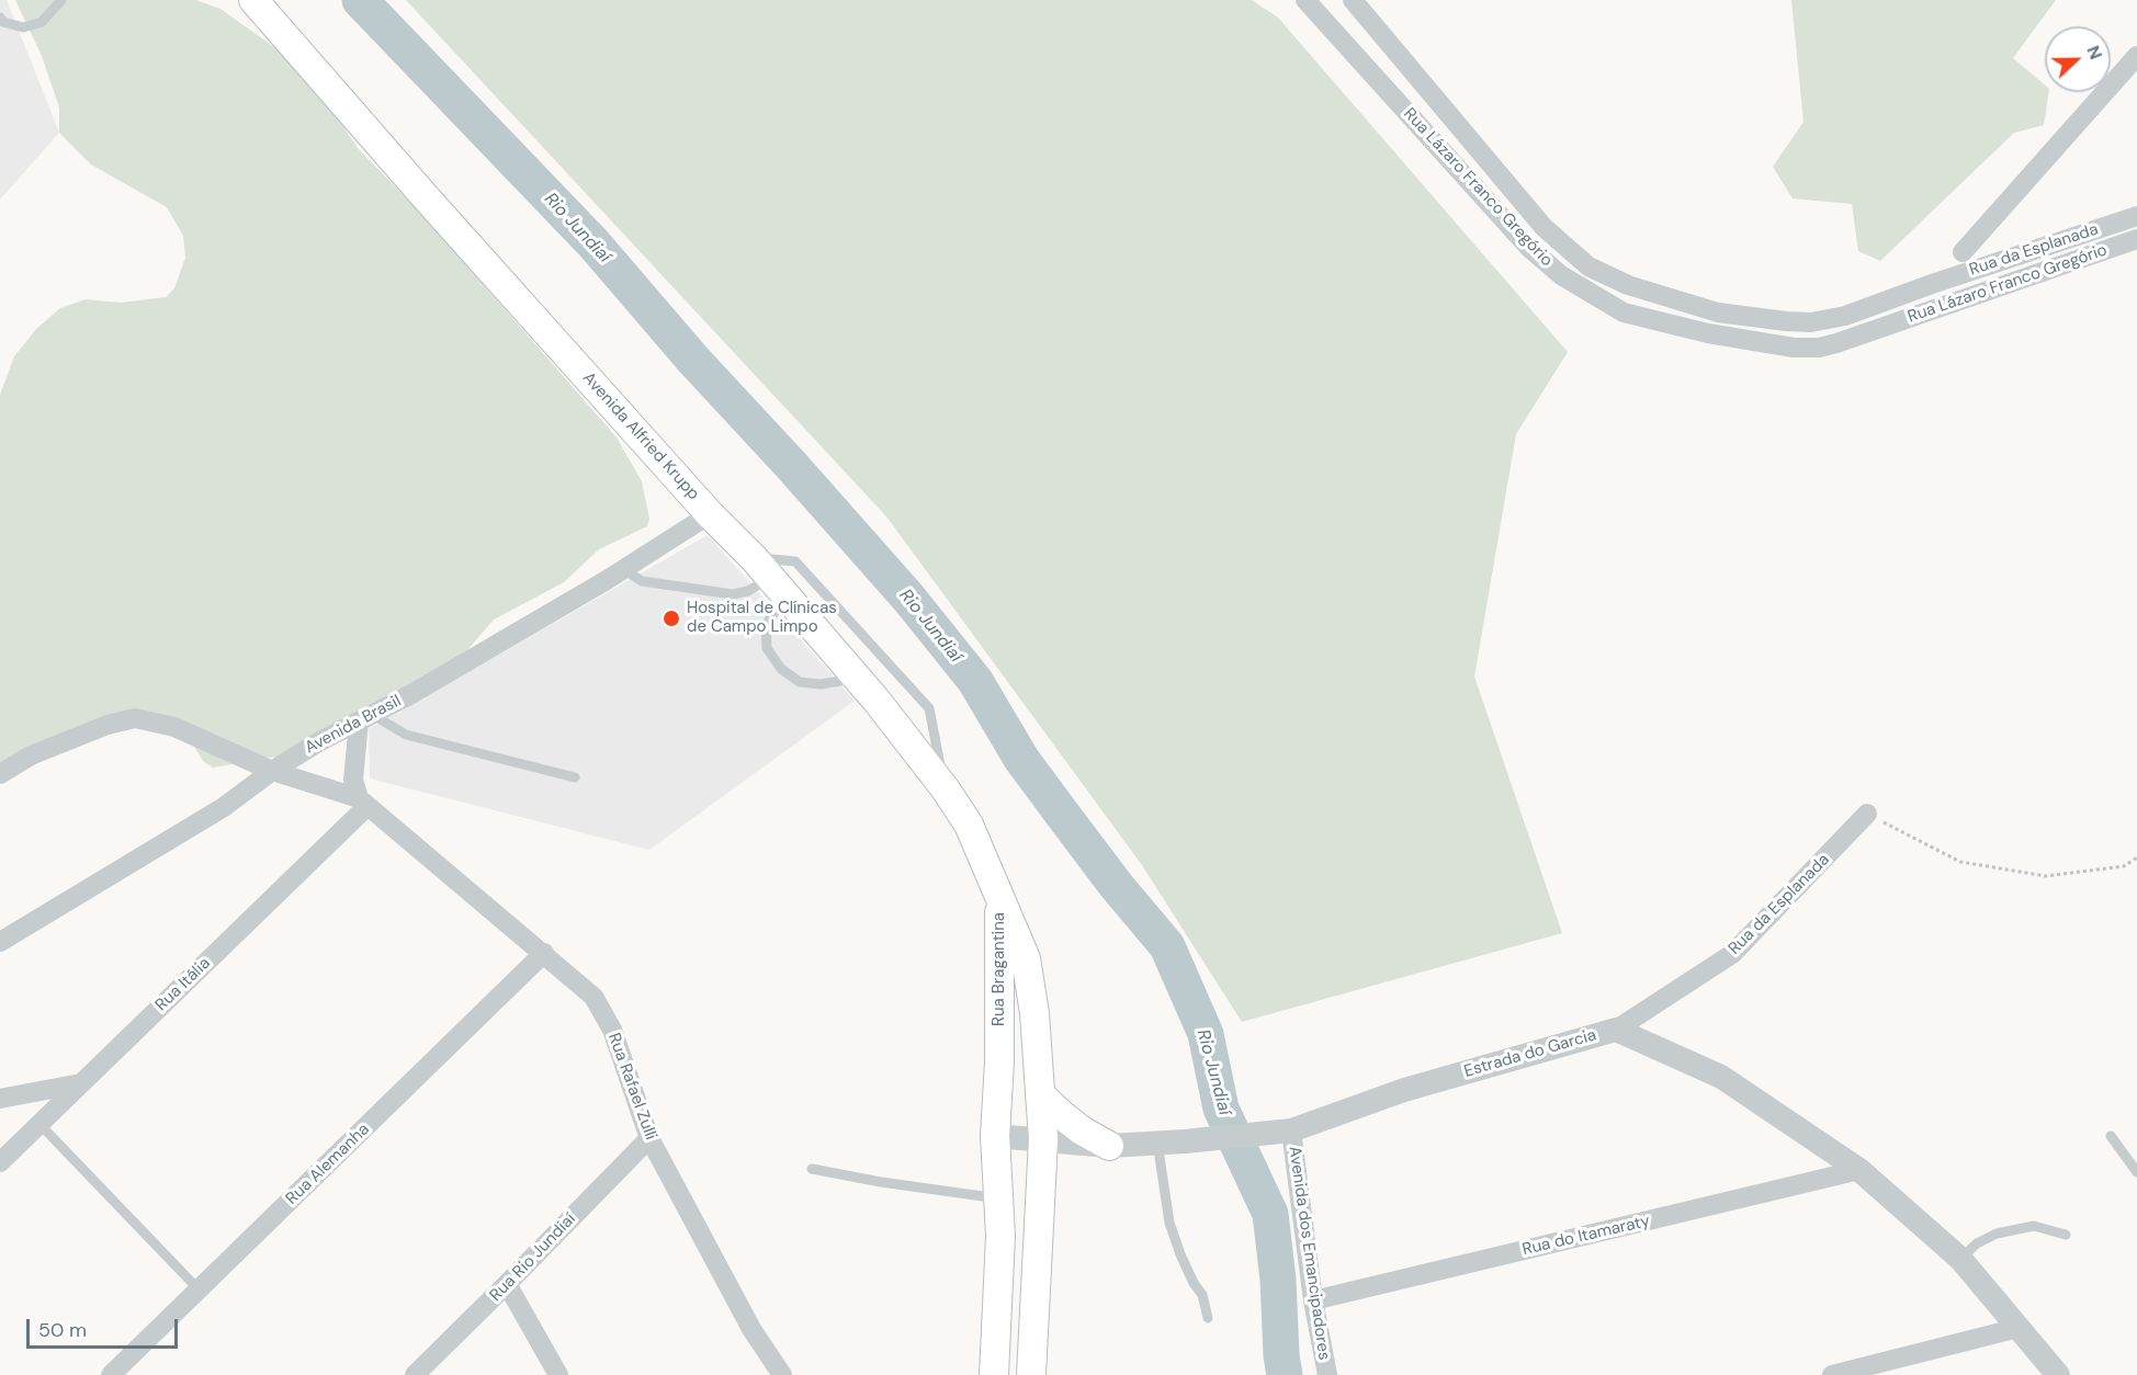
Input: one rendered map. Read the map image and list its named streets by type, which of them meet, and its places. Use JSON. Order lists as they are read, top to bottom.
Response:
{
  "streets": {
    "main road": ["Avenida Alfried Krupp", "Rua Bragantina"],
    "street": [
      "Rua Lázaro Franco Gregório",
      "Rua da Esplanada",
      "Avenida Brasil",
      "Rua Itália",
      "Estrada do Garcia",
      "Rua Rafael Zulli",
      "Rua Alemanha",
      "Rua do Itamaraty",
      "Avenida dos Emancipadores",
      "Rua Rio Jundiaí"
    ]
  },
  "crossings": [
    ["Rua Lázaro Franco Gregório", "Rua da Esplanada"],
    ["Rua da Esplanada", "Estrada do Garcia"],
    ["Avenida Alfried Krupp", "Avenida Brasil"],
    ["Avenida Alfried Krupp", "Rua Bragantina"],
    ["Rua Bragantina", "Estrada do Garcia"],
    ["Rua Itália", "Rua Rafael Zulli"],
    ["Estrada do Garcia", "Rua do Itamaraty"],
    ["Estrada do Garcia", "Avenida dos Emancipadores"],
    ["Rua Rafael Zulli", "Rua Alemanha"],
    ["Rua Rafael Zulli", "Rua Rio Jundiaí"],
    ["Rua do Itamaraty", "Avenida dos Emancipadores"]
  ],
  "water": ["Rio Jundiaí"],
  "places": ["Hospital de Clínicas de Campo Limpo"],
  "scale_bar": "50 m",
  "north": "right"
}
